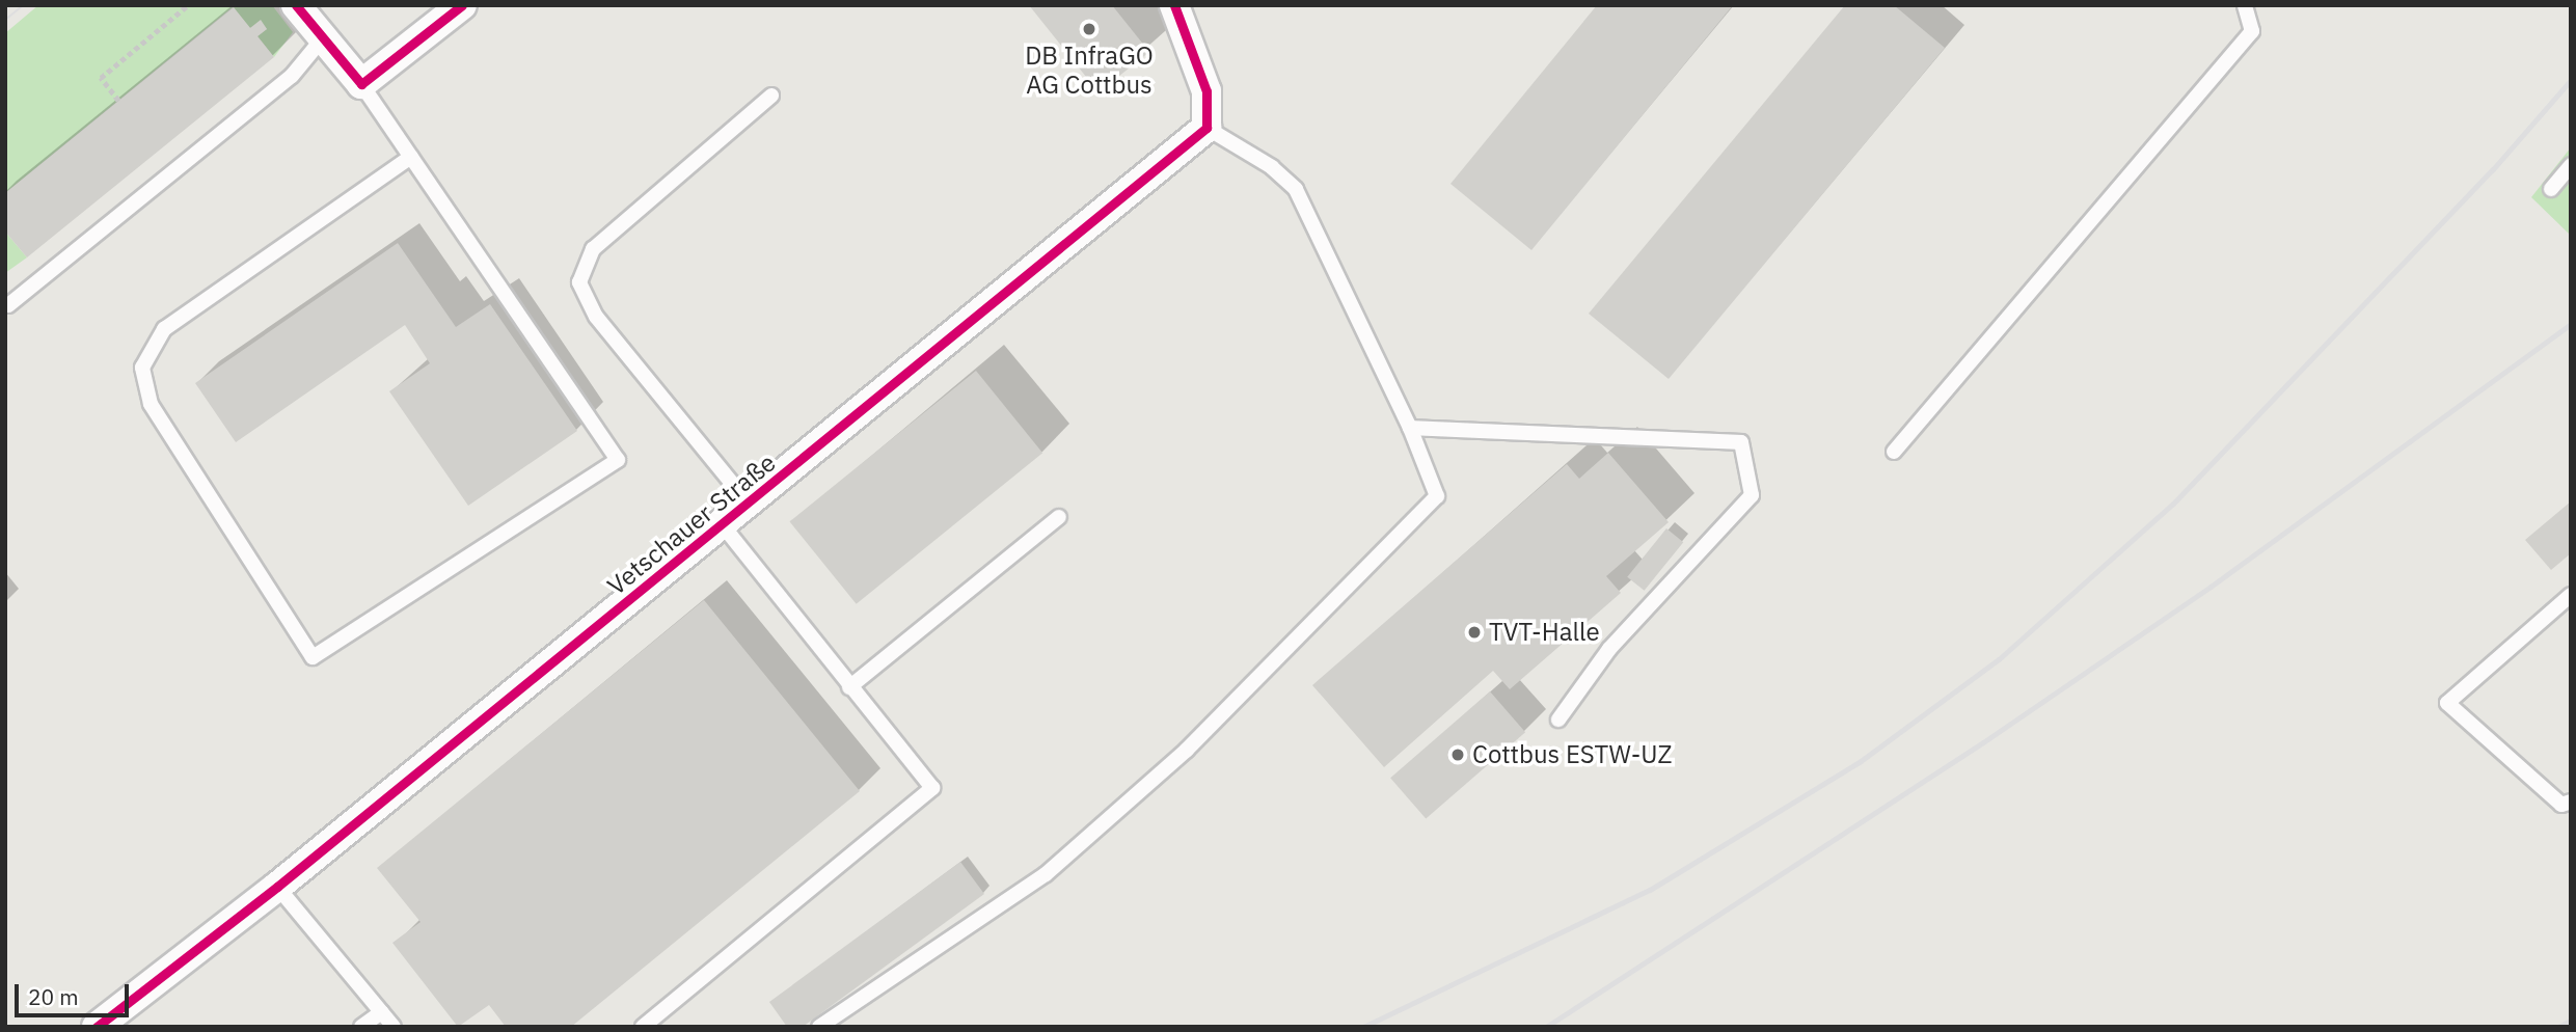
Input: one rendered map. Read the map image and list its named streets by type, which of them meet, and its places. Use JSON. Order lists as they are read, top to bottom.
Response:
{
  "streets": {
    "street": ["Vetschauer Straße"]
  },
  "places": ["DB InfraGO AG Cottbus", "TVT-Halle", "Cottbus ESTW-UZ"],
  "scale_bar": "20 m"
}
